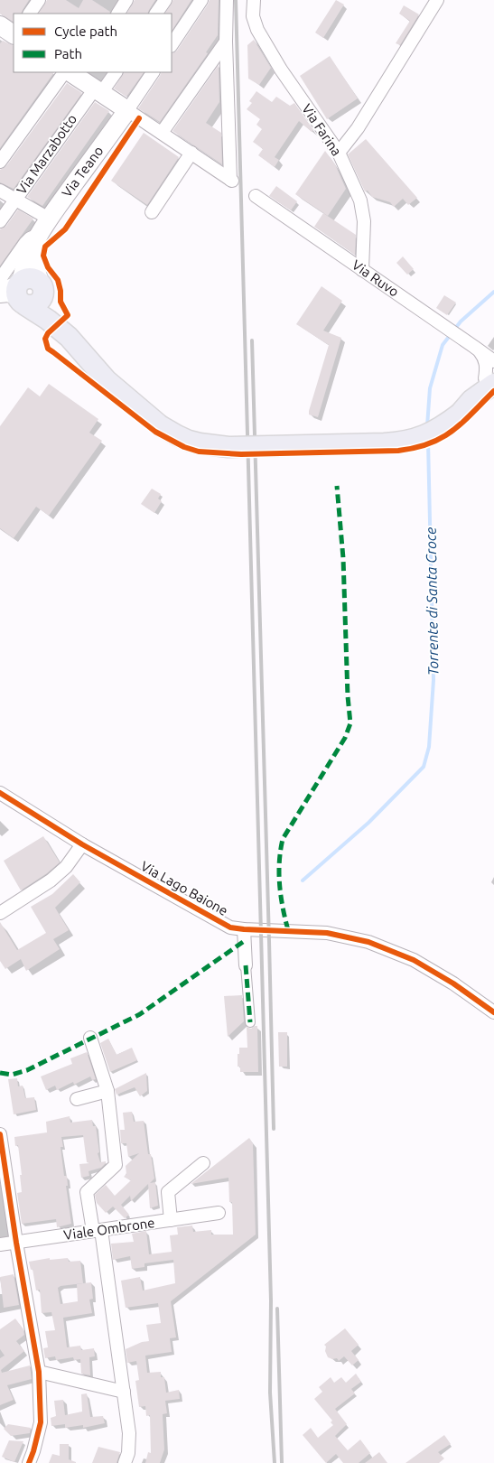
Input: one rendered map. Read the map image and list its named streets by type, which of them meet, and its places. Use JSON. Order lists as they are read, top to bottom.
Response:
{
  "streets": {
    "main road": ["Via Teano"],
    "street": [
      "Via Farina",
      "Via Marzabotto",
      "Via Ruvo",
      "Via Lago Baione",
      "Viale Ombrone"
    ]
  },
  "crossings": [
    ["Via Farina", "Via Ruvo"]
  ],
  "water": ["Torrente di Santa Croce"],
  "legend": ["Cycle path", "Path"]
}
